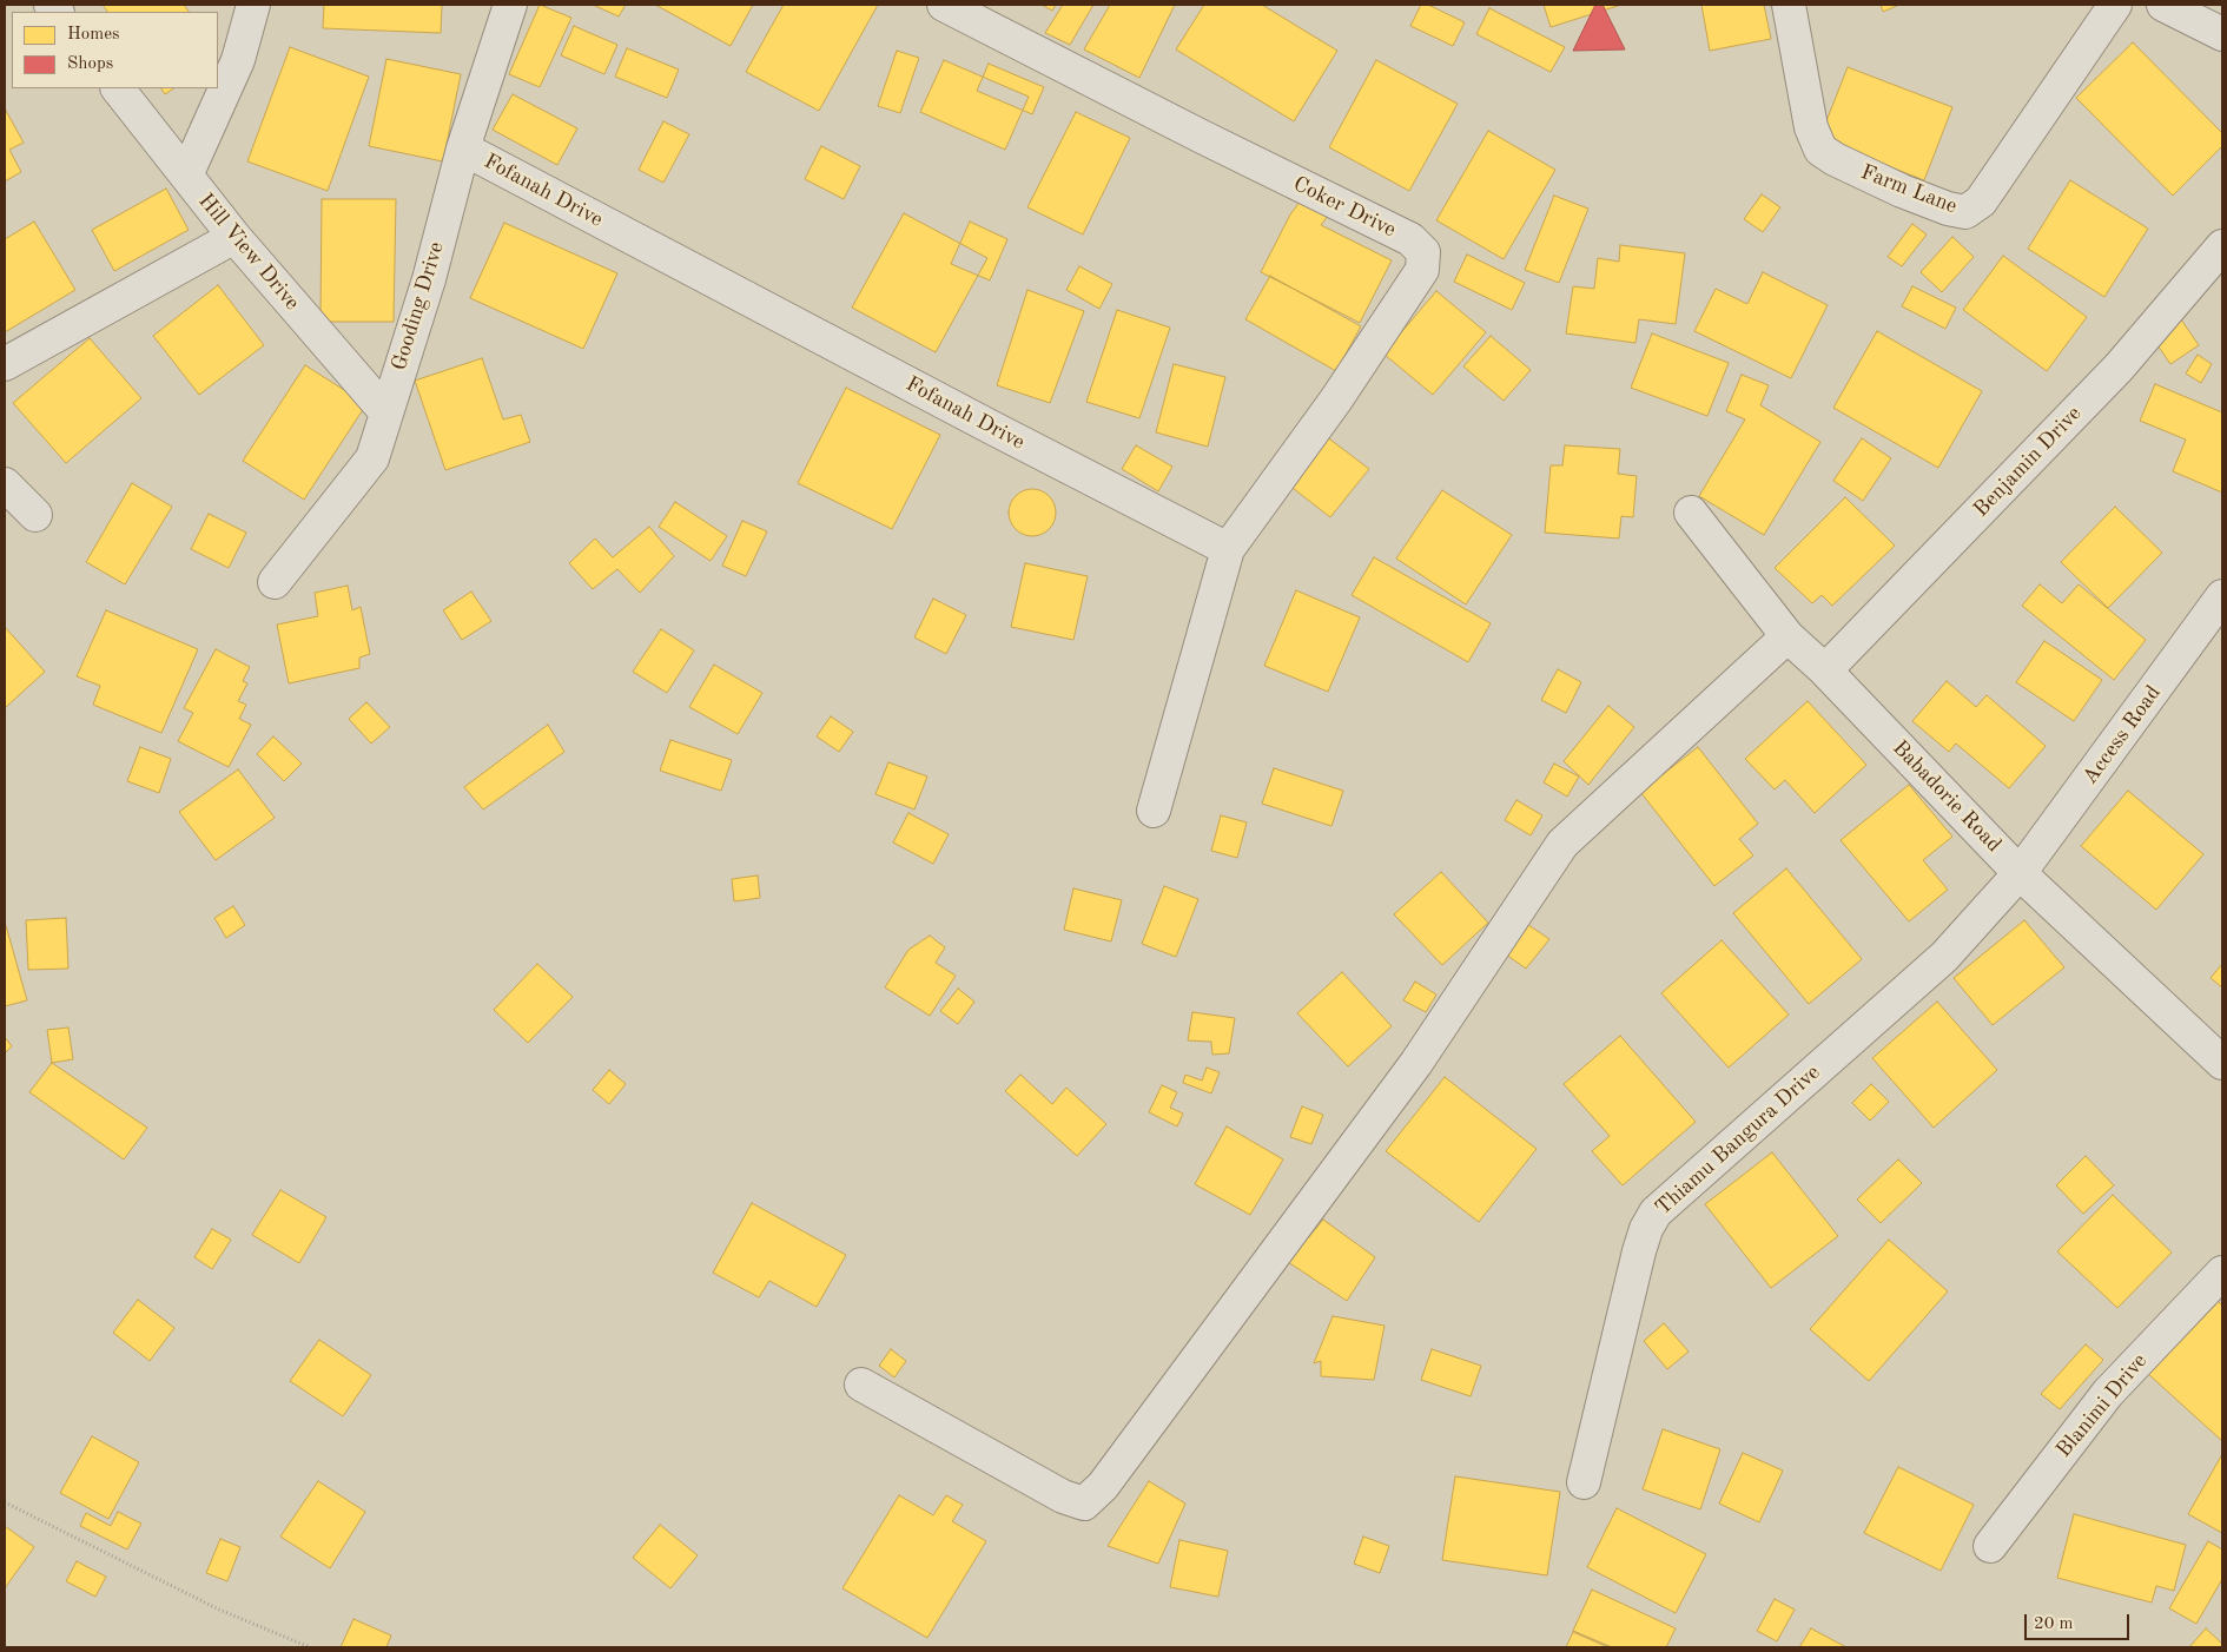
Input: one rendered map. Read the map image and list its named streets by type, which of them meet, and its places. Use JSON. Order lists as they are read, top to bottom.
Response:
{
  "streets": {
    "street": [
      "Farm Lane",
      "Fofanah Drive",
      "Coker Drive",
      "Hill View Drive",
      "Gooding Drive",
      "Benjamin Drive",
      "Access Road",
      "Babadorie Road",
      "Thiamu Bangura Drive",
      "Blanimi Drive"
    ]
  },
  "crossings": [
    ["Fofanah Drive", "Coker Drive"],
    ["Fofanah Drive", "Gooding Drive"],
    ["Hill View Drive", "Gooding Drive"],
    ["Benjamin Drive", "Babadorie Road"],
    ["Access Road", "Babadorie Road"],
    ["Access Road", "Thiamu Bangura Drive"],
    ["Babadorie Road", "Thiamu Bangura Drive"]
  ],
  "legend": ["Homes", "Shops"],
  "scale_bar": "20 m"
}
